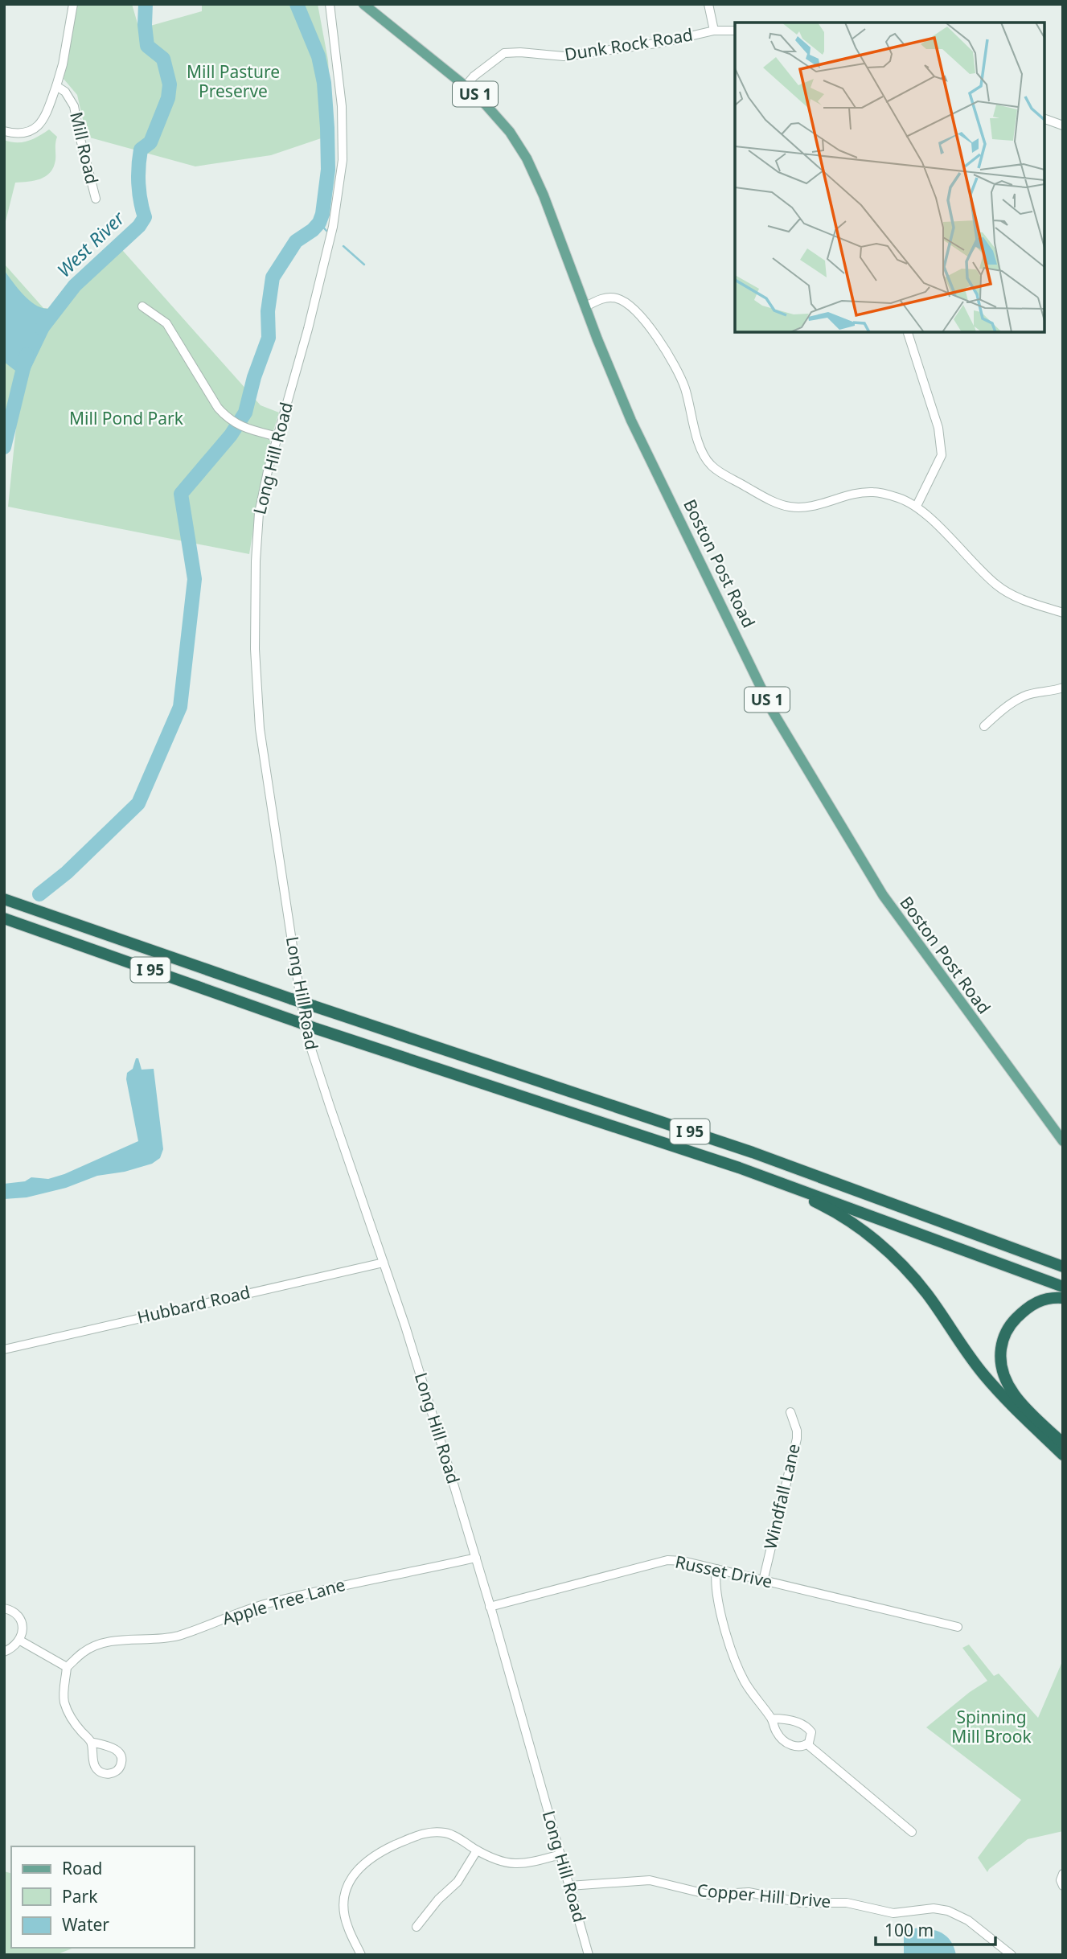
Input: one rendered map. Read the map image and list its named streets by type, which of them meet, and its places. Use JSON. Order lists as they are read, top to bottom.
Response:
{
  "streets": {
    "highway": ["I 95"],
    "main road": ["US 1", "Boston Post Road"],
    "street": [
      "Dunk Rock Road",
      "Mill Road",
      "Long Hill Road",
      "Hubbard Road",
      "Windfall Lane",
      "Russet Drive",
      "Apple Tree Lane",
      "Copper Hill Drive"
    ]
  },
  "crossings": [
    ["Dunk Rock Road", "Boston Post Road"],
    ["Long Hill Road", "Hubbard Road"],
    ["Long Hill Road", "Russet Drive"],
    ["Long Hill Road", "Apple Tree Lane"],
    ["Long Hill Road", "Copper Hill Drive"],
    ["Windfall Lane", "Russet Drive"]
  ],
  "water": ["West River"],
  "parks": ["Mill Pasture Preserve", "Mill Pond Park", "Spinning Mill Brook"],
  "legend": ["Road", "Park", "Water"],
  "scale_bar": "100 m"
}
